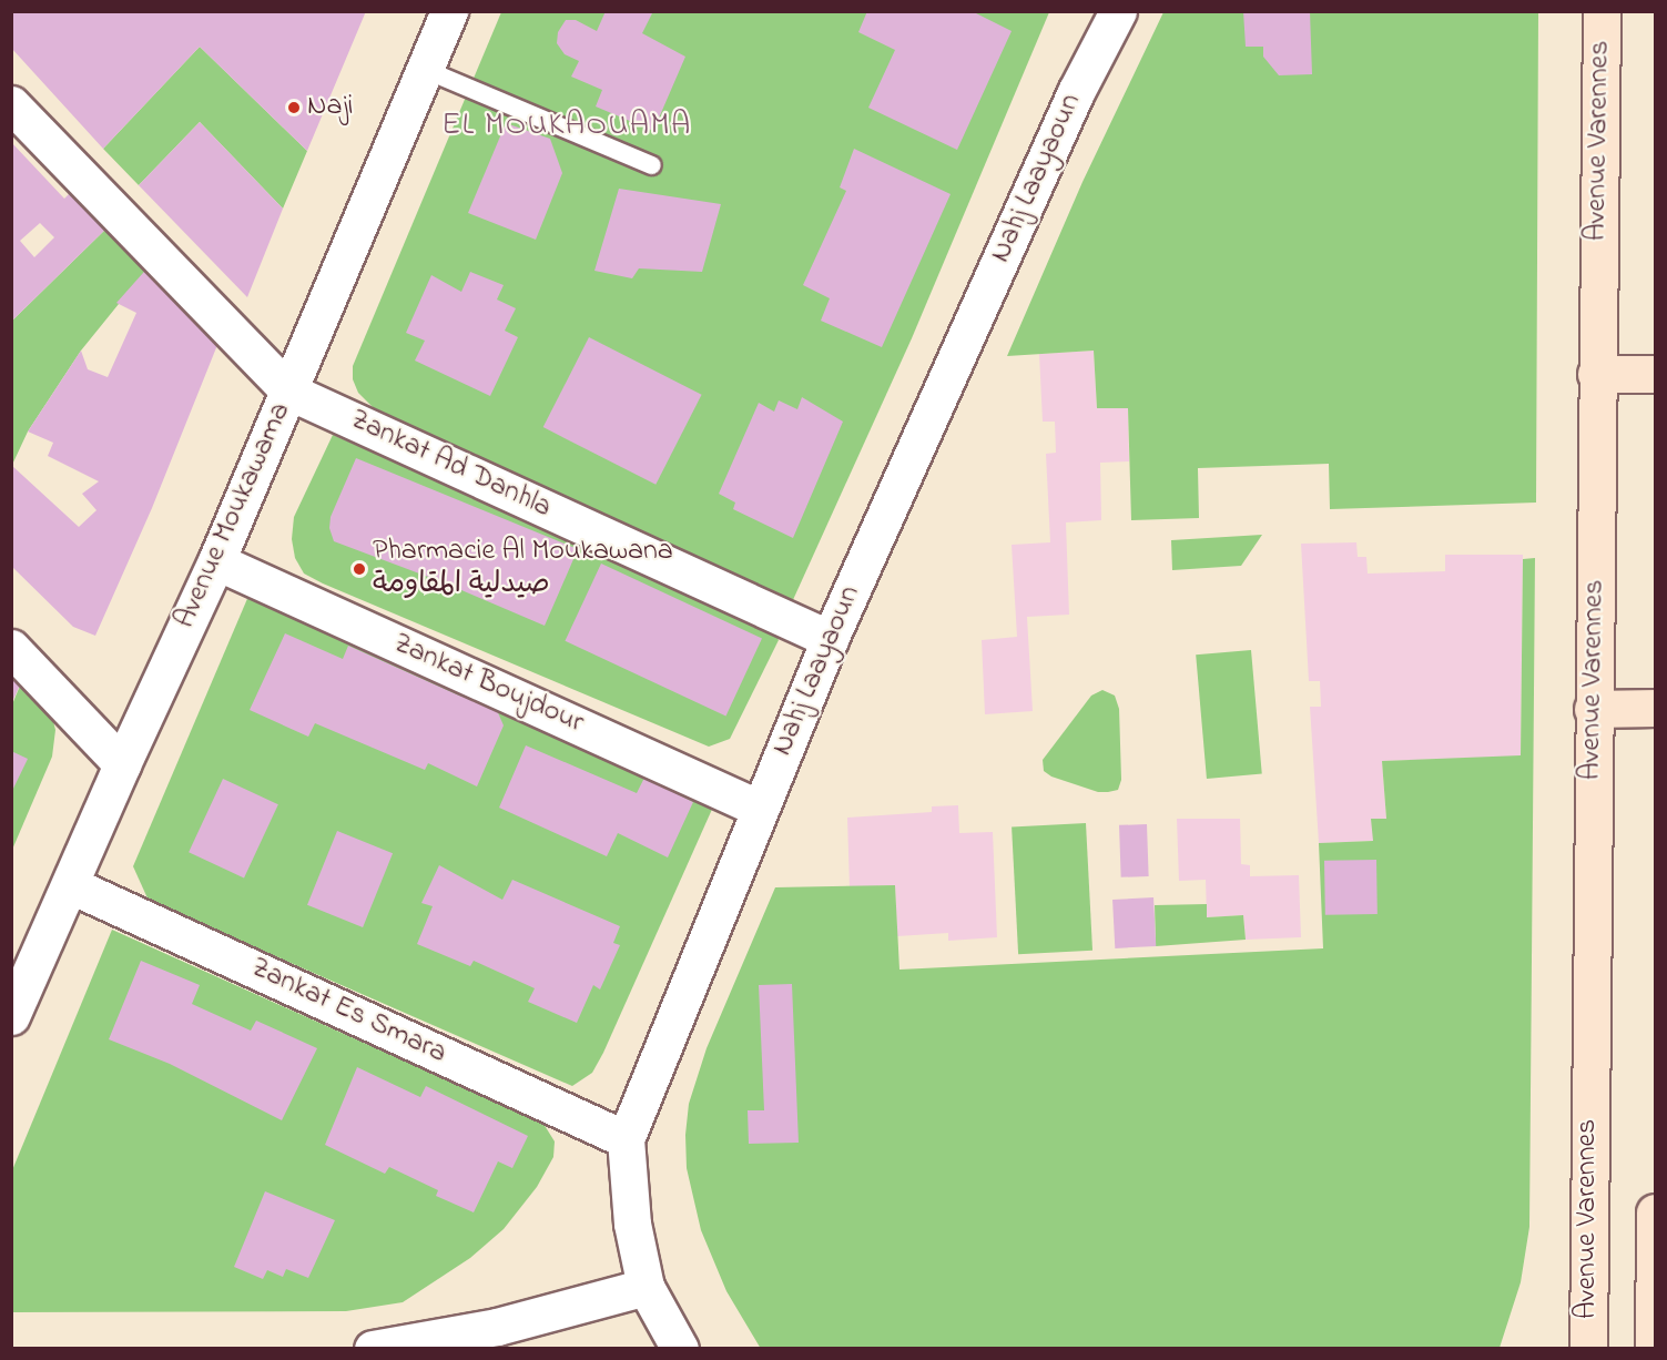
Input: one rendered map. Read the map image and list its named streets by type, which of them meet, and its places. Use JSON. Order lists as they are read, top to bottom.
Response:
{
  "streets": {
    "main road": ["Avenue Varennes"],
    "street": [
      "Nahj Laayaoun",
      "Zankat Ad Danhla",
      "Avenue Moukawama",
      "Zankat Boujdour",
      "Zankat Es Smara"
    ]
  },
  "crossings": [
    ["Nahj Laayaoun", "Zankat Ad Danhla"],
    ["Nahj Laayaoun", "Zankat Boujdour"],
    ["Nahj Laayaoun", "Zankat Es Smara"],
    ["Zankat Ad Danhla", "Avenue Moukawama"],
    ["Avenue Moukawama", "Zankat Boujdour"],
    ["Avenue Moukawama", "Zankat Es Smara"]
  ],
  "districts": ["EL MOUKAOUAMA"],
  "places": ["Naji", "Pharmacie Al Moukawana صيدلية المقاومة"]
}
